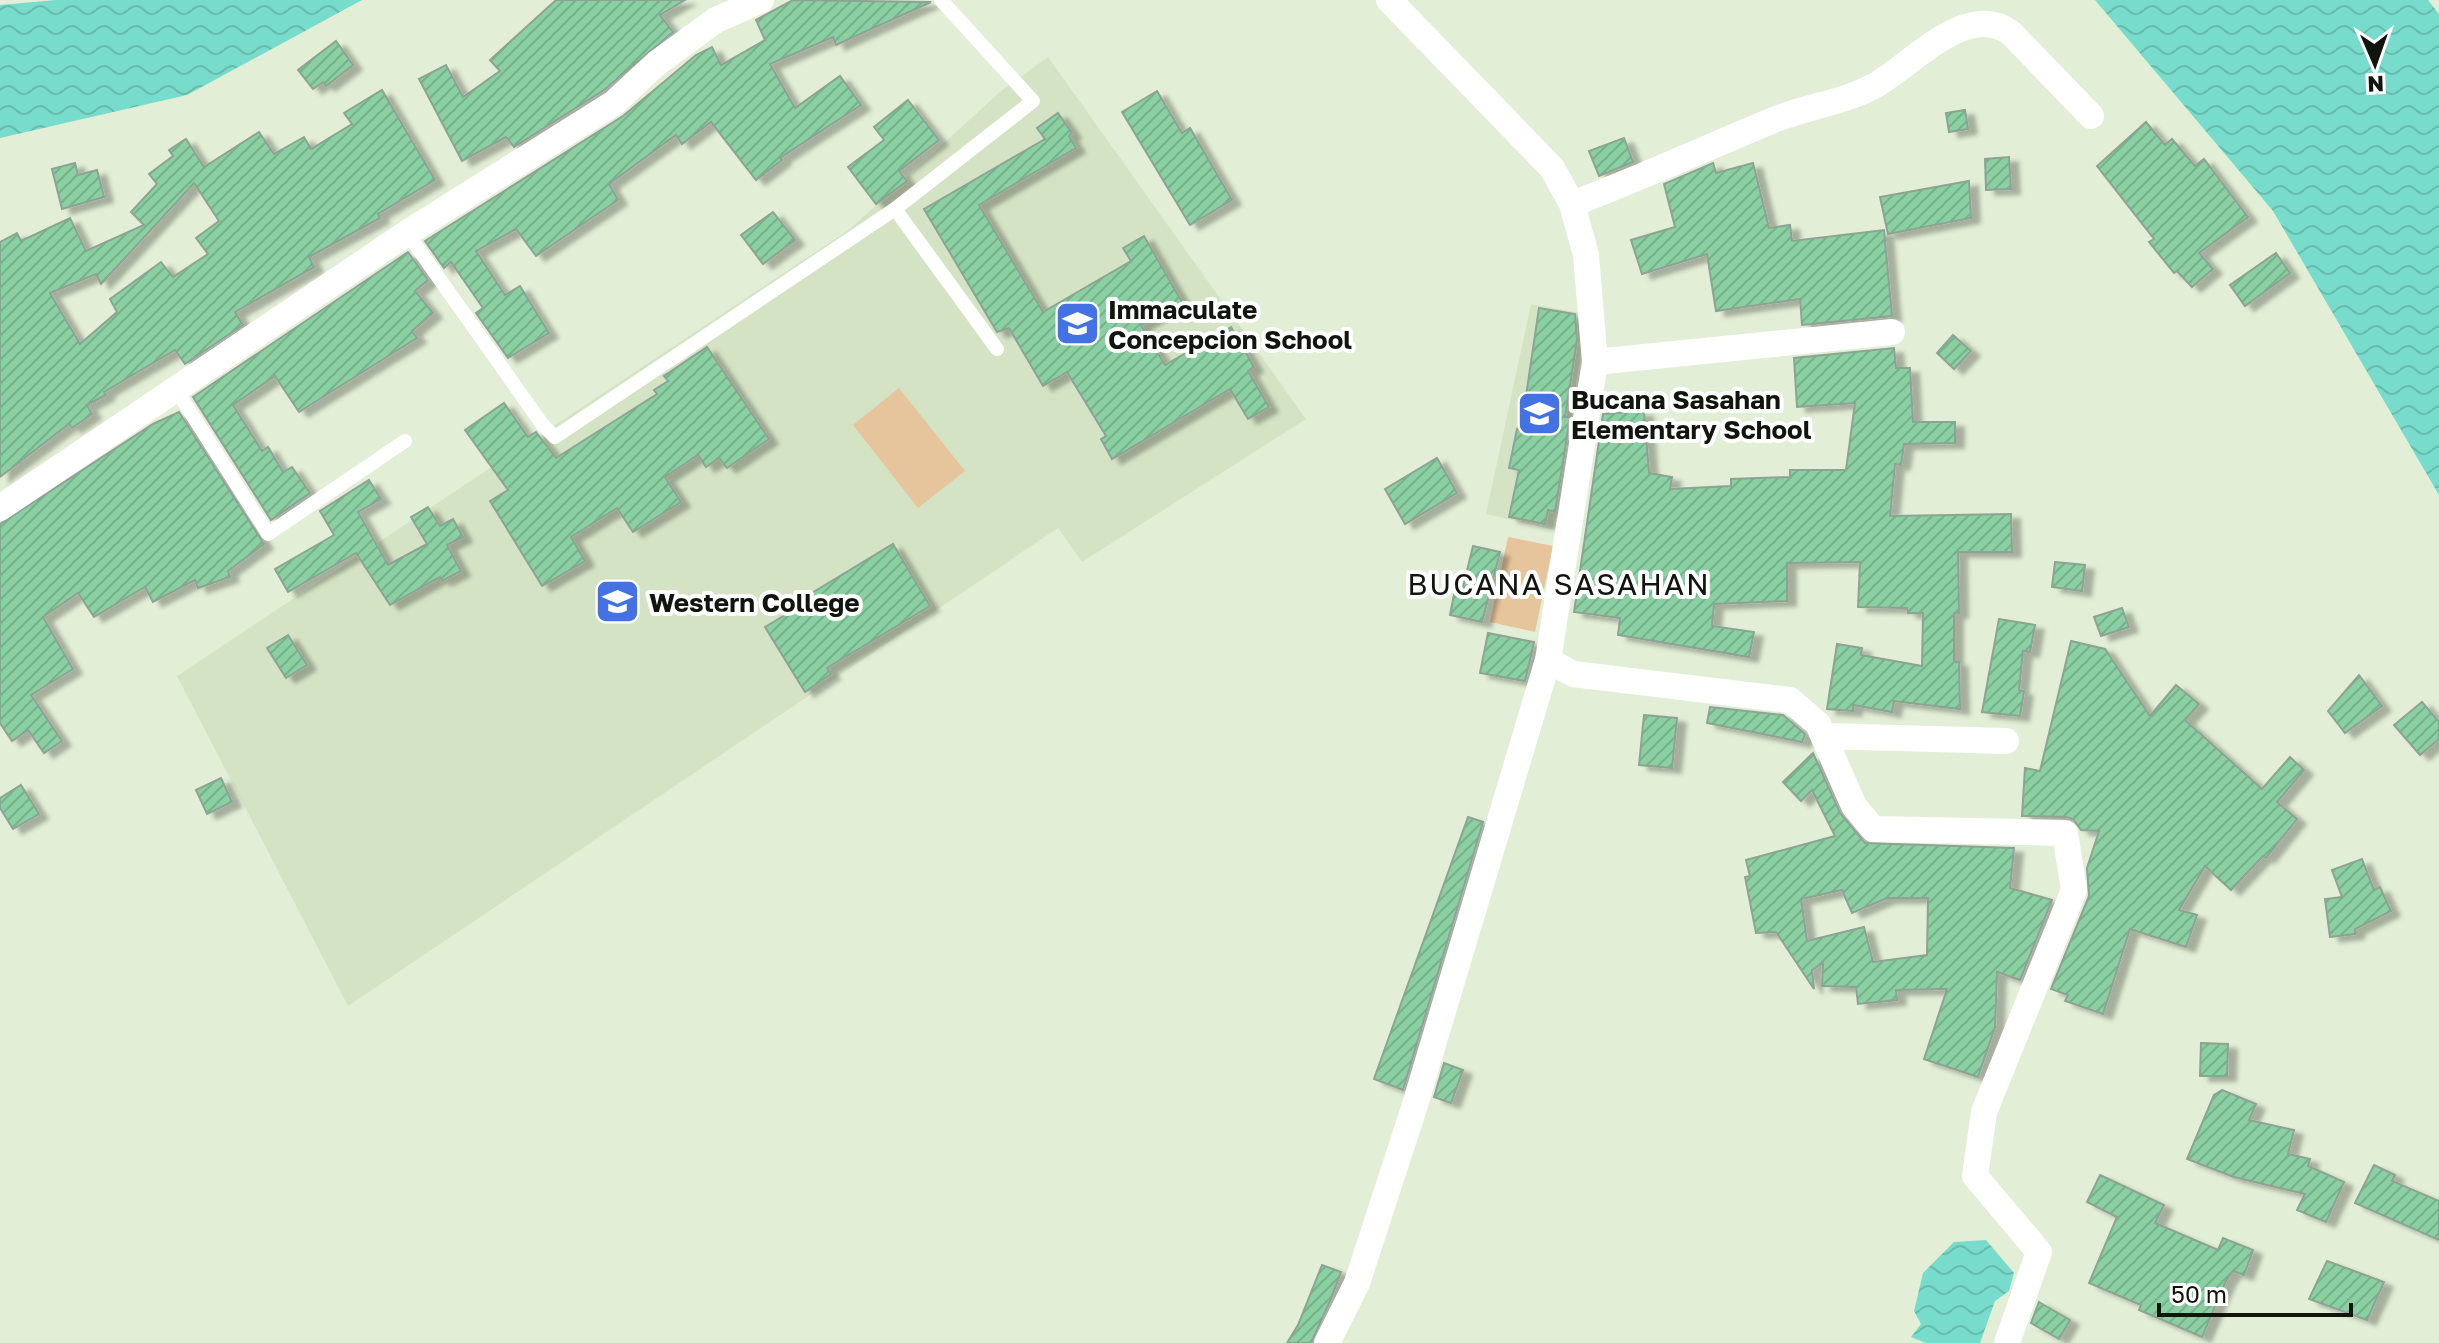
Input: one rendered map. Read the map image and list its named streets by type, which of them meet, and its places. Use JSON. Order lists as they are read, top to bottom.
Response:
{
  "districts": ["BUCANA SASAHAN"],
  "places": {
    "school or university": ["Immaculate Concepcion School", "Bucana Sasahan Elementary School", "Western College"]
  },
  "scale_bar": "50 m",
  "north": "bottom"
}
